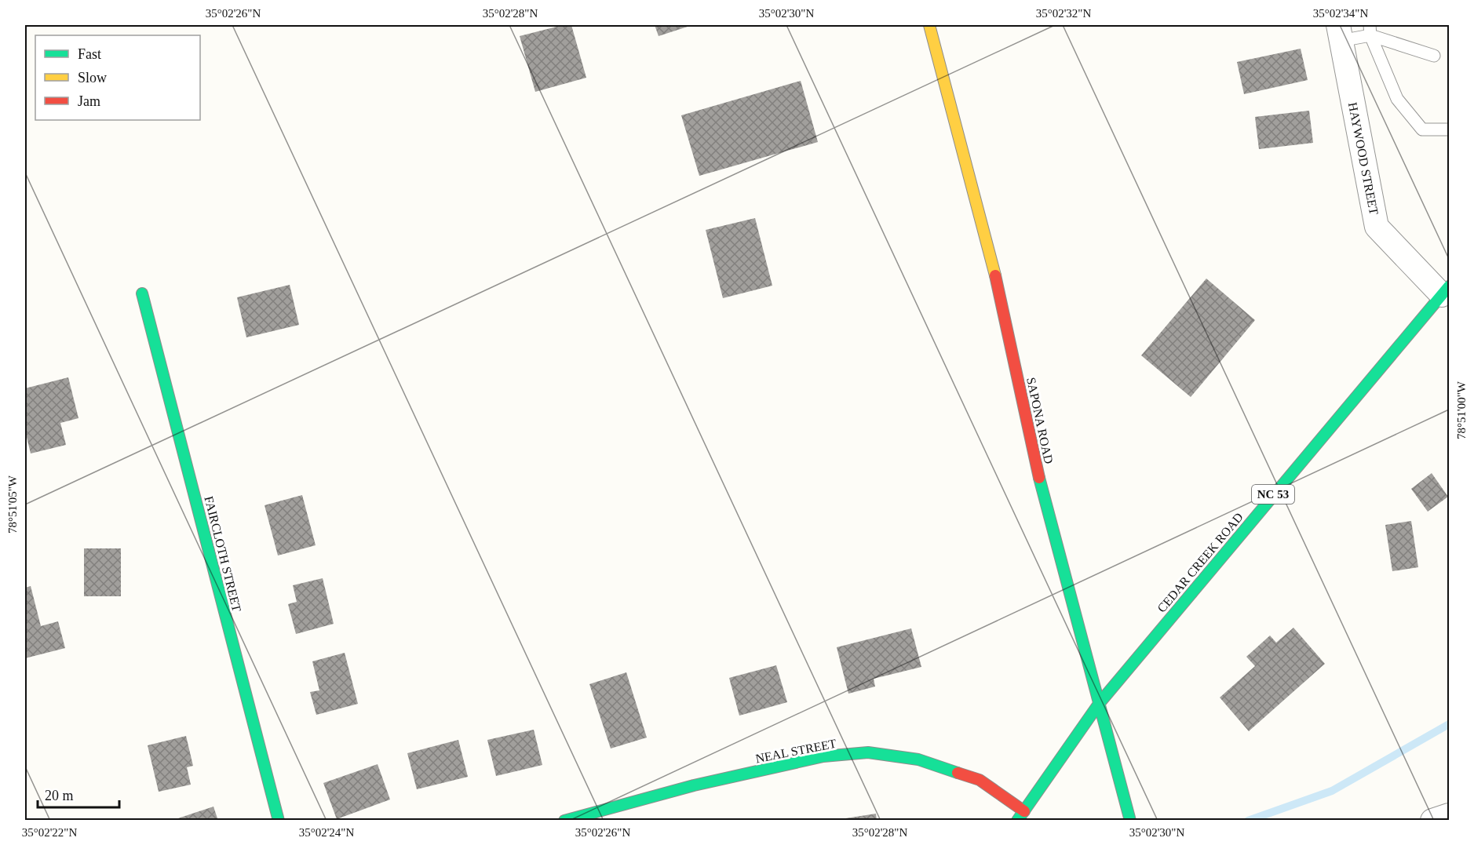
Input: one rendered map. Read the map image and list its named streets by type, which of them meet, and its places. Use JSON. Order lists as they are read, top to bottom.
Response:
{
  "streets": {
    "street": [
      "HAYWOOD STREET",
      "SAPONA ROAD",
      "NC 53",
      "FAIRCLOTH STREET",
      "CEDAR CREEK ROAD",
      "NEAL STREET"
    ]
  },
  "crossings": [
    ["HAYWOOD STREET", "CEDAR CREEK ROAD"],
    ["SAPONA ROAD", "CEDAR CREEK ROAD"],
    ["CEDAR CREEK ROAD", "NEAL STREET"]
  ],
  "legend": ["Fast", "Slow", "Jam"],
  "scale_bar": "20 m",
  "coordinates": [
    "35°02'26\"N",
    "35°02'28\"N",
    "35°02'30\"N",
    "35°02'32\"N",
    "35°02'34\"N",
    "78°51'00\"W",
    "78°51'05\"W",
    "35°02'22\"N",
    "35°02'24\"N"
  ]
}
